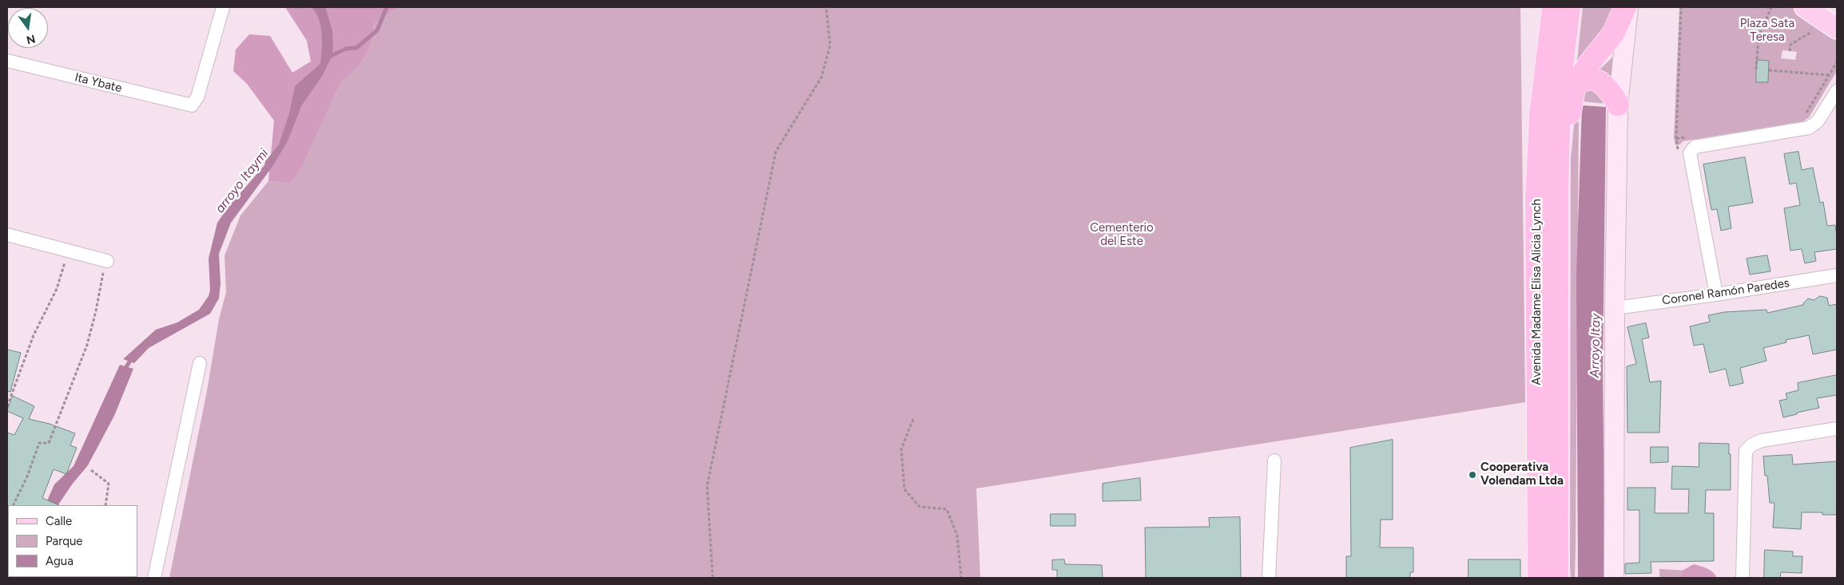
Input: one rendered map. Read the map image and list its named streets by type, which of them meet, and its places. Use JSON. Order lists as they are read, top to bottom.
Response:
{
  "streets": {
    "highway": ["Avenida Madame Elisa Alicia Lynch"],
    "street": ["Ita Ybate", "Coronel Ramón Paredes"]
  },
  "water": ["arroyo Itaymi", "Arroyo Itay"],
  "parks": ["Plaza Sata Teresa", "Cementerio del Este"],
  "places": ["Cooperativa Volendam Ltda"],
  "legend": ["Calle", "Parque", "Agua"],
  "north": "bottom"
}
